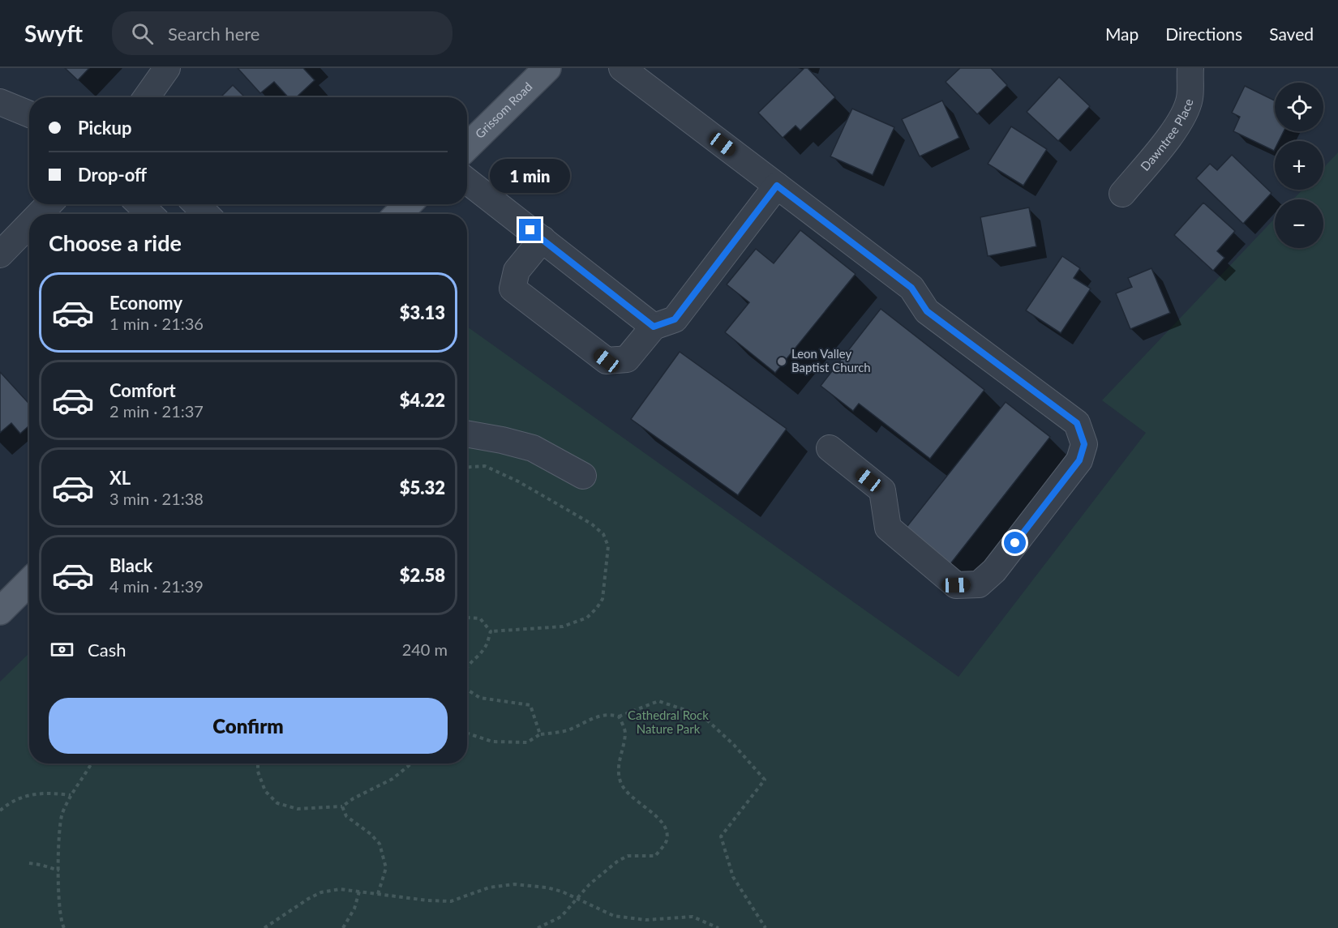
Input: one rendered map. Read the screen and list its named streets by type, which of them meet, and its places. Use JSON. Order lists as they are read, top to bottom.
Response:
{
  "streets": {
    "main road": ["Grissom Road"],
    "street": ["Dawntree Place"]
  },
  "parks": ["Cathedral Rock Nature Park"],
  "places": ["Leon Valley Baptist Church"],
  "page": {
    "header": "Swyft",
    "search": "Search here",
    "nav": ["Map", "Directions", "Saved"],
    "map_buttons": ["+", "−"],
    "banner": ["Pickup", "Drop-off"],
    "bubble": "1 min",
    "heading": "Choose a ride",
    "list": [
      {
        "name": "Economy",
        "note": "1 min · 21:36",
        "value": "$3.13"
      },
      {
        "name": "Comfort",
        "note": "2 min · 21:37",
        "value": "$4.22"
      },
      {
        "name": "XL",
        "note": "3 min · 21:38",
        "value": "$5.32"
      },
      {
        "name": "Black",
        "note": "4 min · 21:39",
        "value": "$2.58"
      }
    ],
    "pay": ["Cash", "240 m"],
    "buttons": "Confirm"
  }
}
